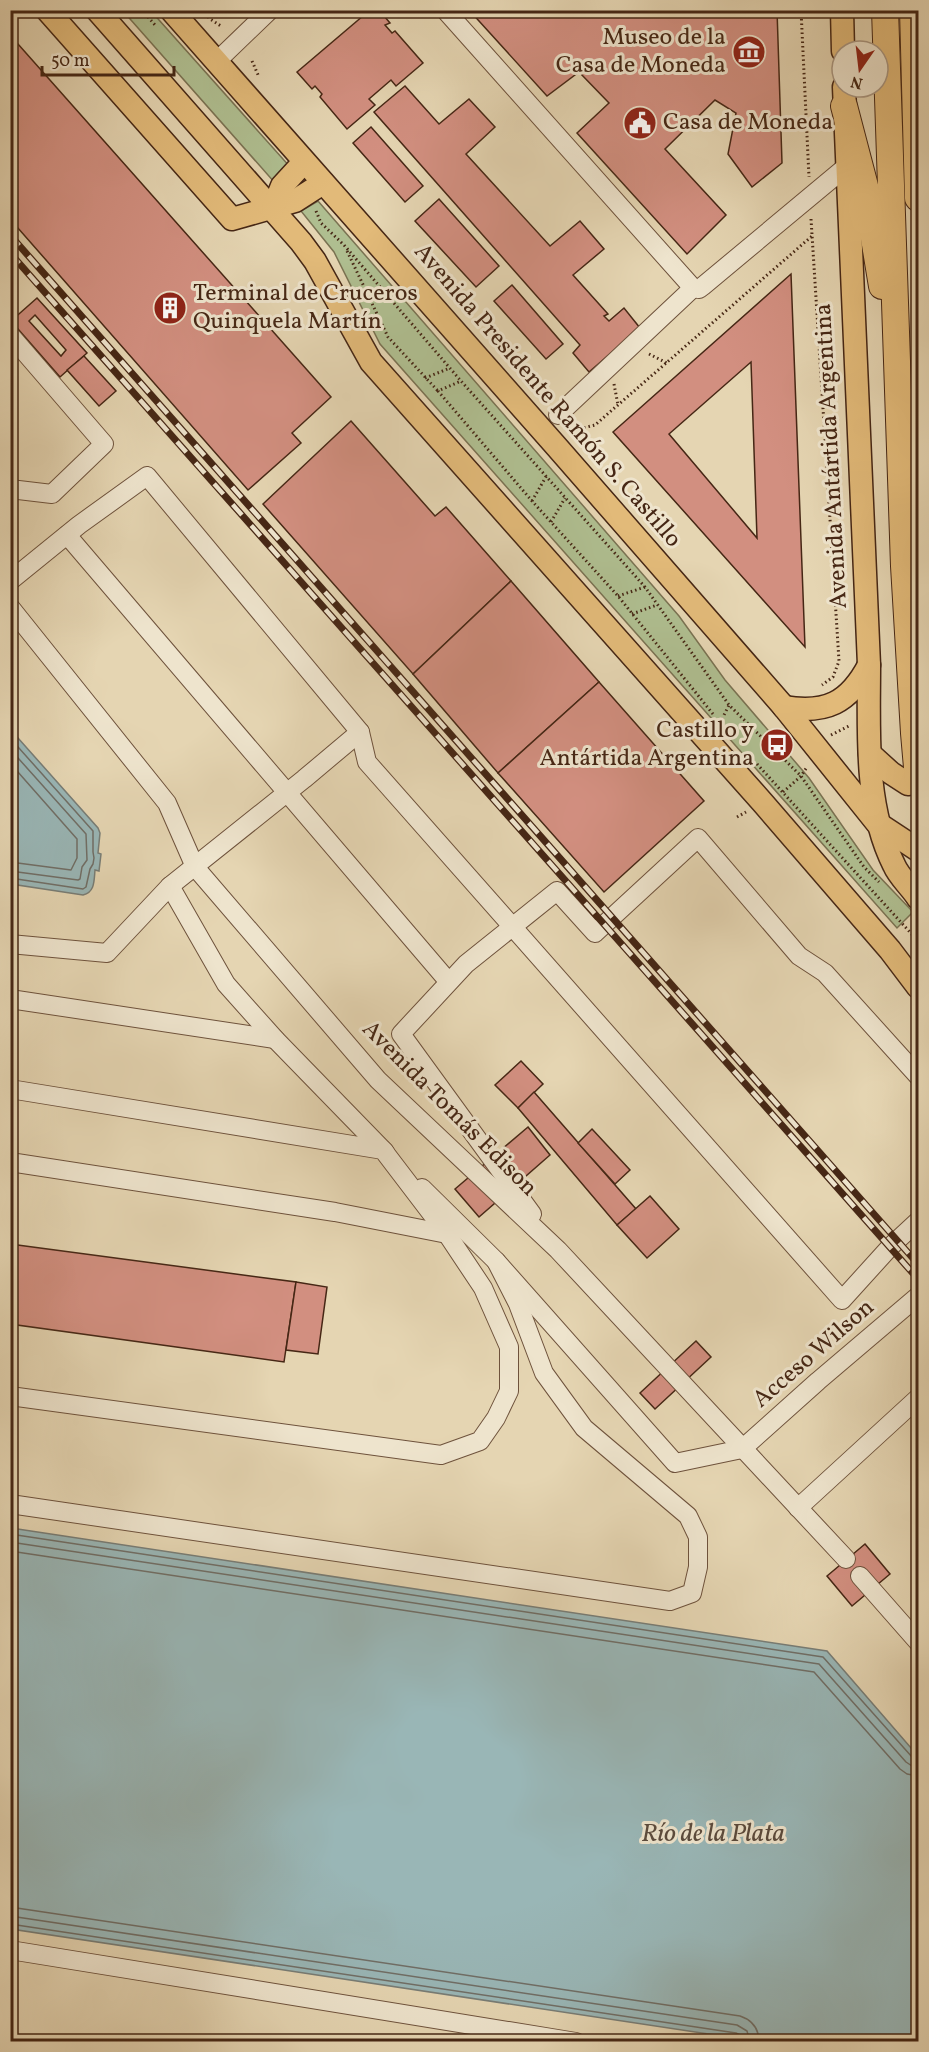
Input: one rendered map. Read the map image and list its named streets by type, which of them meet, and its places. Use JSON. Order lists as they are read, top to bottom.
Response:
{
  "streets": {
    "main road": ["Avenida Presidente Ramón S. Castillo", "Avenida Antártida Argentina"],
    "street": ["Avenida Tomás Edison", "Acceso Wilson"]
  },
  "crossings": [
    ["Avenida Presidente Ramón S. Castillo", "Avenida Antártida Argentina"],
    ["Avenida Tomás Edison", "Acceso Wilson"]
  ],
  "water": ["Río de la Plata"],
  "places": {
    "museum": ["Museo de la Casa de Moneda"],
    "public building": ["Casa de Moneda"],
    "building": ["Terminal de Cruceros Quinquela Martín"],
    "bus stop": ["Castillo y Antártida Argentina"]
  },
  "scale_bar": "50 m",
  "north": "bottom"
}
